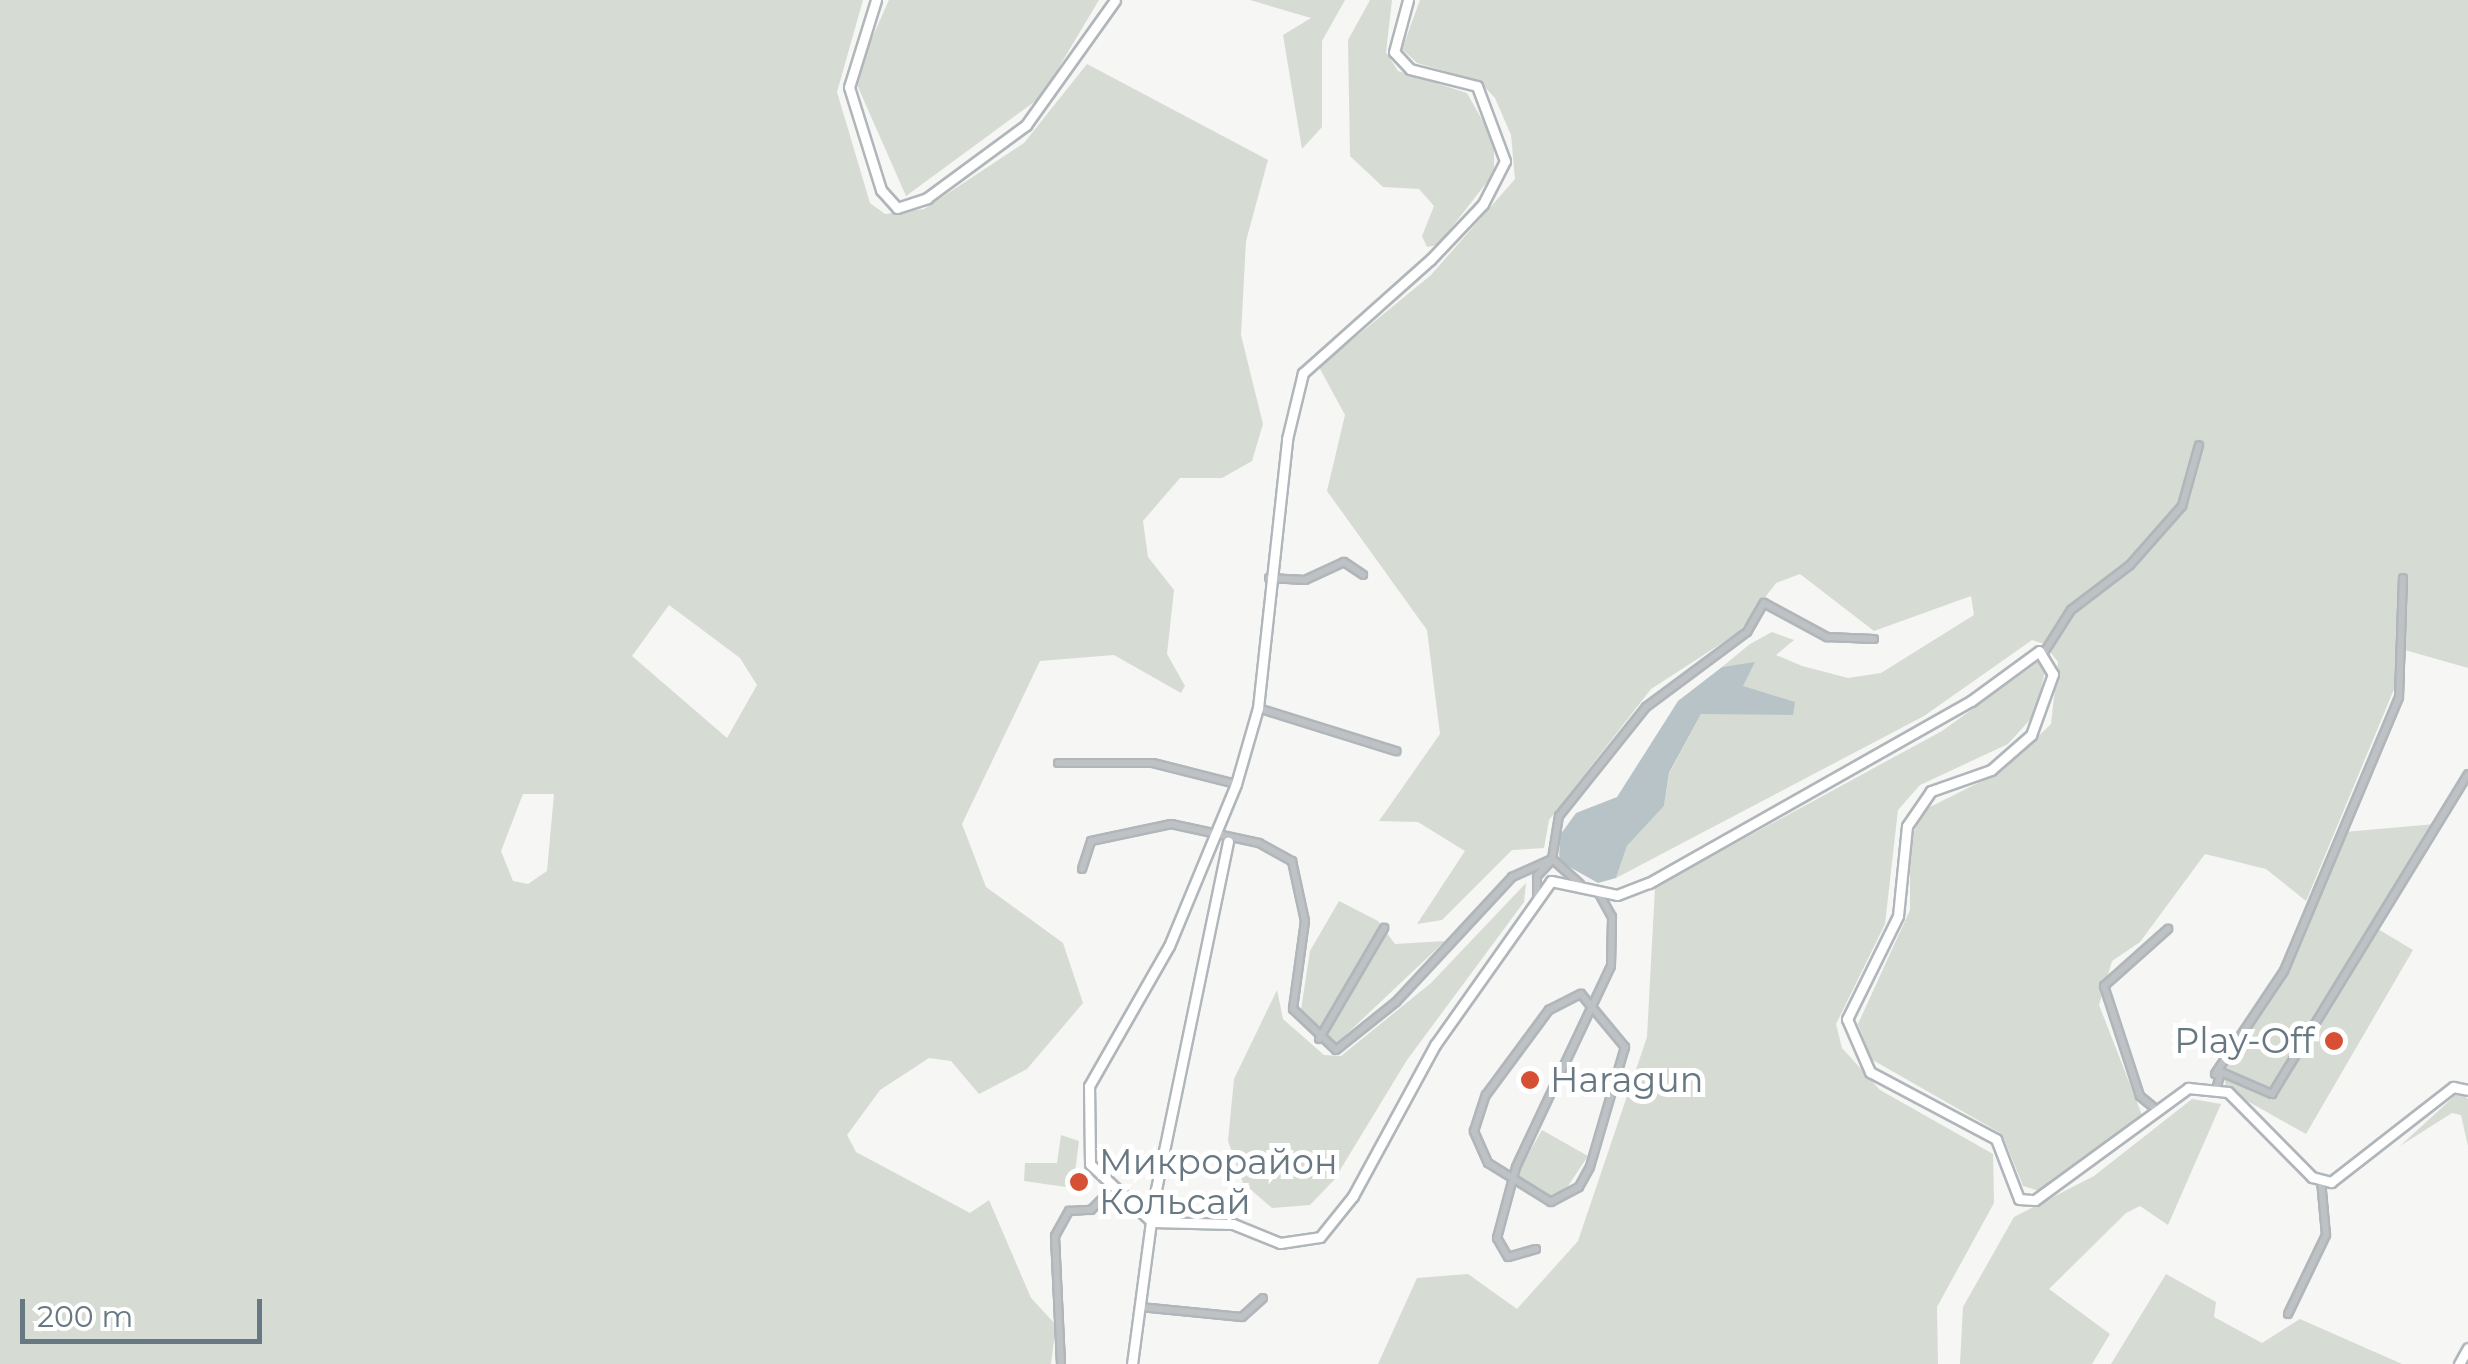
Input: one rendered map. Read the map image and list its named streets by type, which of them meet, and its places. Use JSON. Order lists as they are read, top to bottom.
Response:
{
  "places": ["Play-Off", "Haragun", "Микрорайон Кольсай"],
  "scale_bar": "200 m"
}
